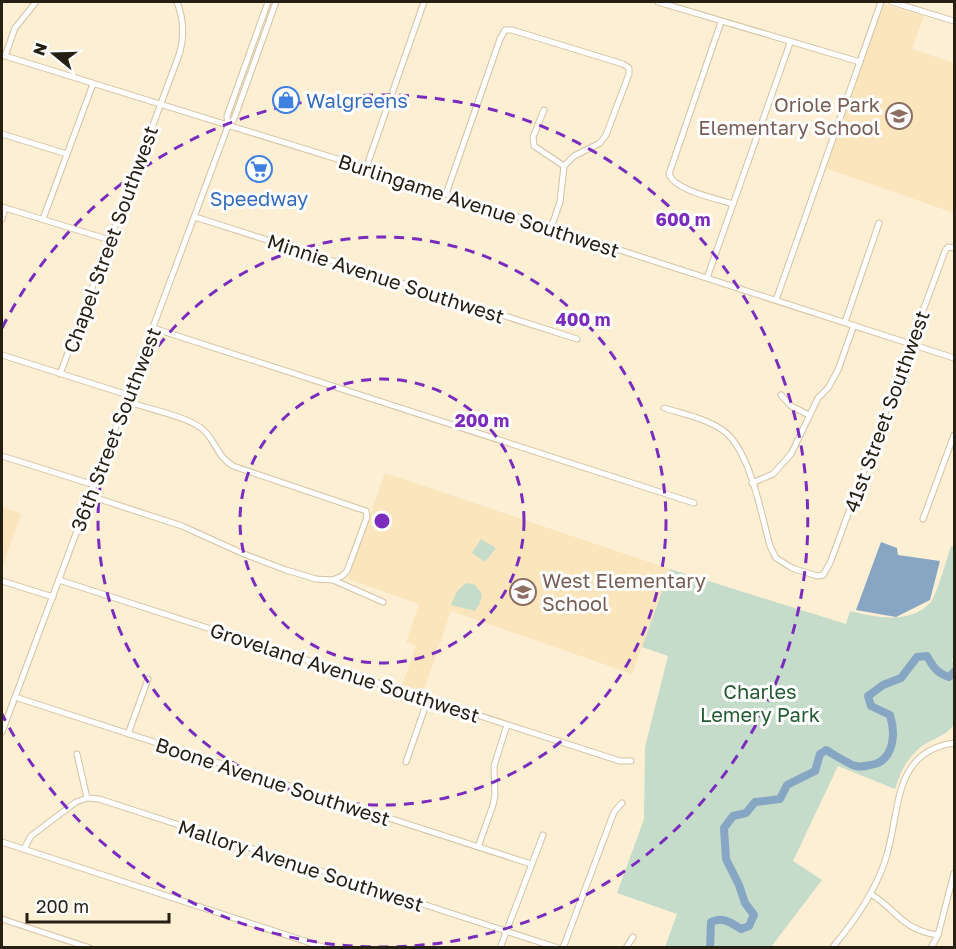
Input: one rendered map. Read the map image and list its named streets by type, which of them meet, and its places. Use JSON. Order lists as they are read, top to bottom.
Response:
{
  "streets": {
    "street": [
      "Burlingame Avenue Southwest",
      "Chapel Street Southwest",
      "Minnie Avenue Southwest",
      "41st Street Southwest",
      "36th Street Southwest",
      "Groveland Avenue Southwest",
      "Boone Avenue Southwest",
      "Mallory Avenue Southwest"
    ]
  },
  "crossings": [
    ["Burlingame Avenue Southwest", "Chapel Street Southwest"],
    ["Burlingame Avenue Southwest", "41st Street Southwest"],
    ["Burlingame Avenue Southwest", "36th Street Southwest"],
    ["Minnie Avenue Southwest", "36th Street Southwest"],
    ["36th Street Southwest", "Groveland Avenue Southwest"],
    ["36th Street Southwest", "Boone Avenue Southwest"]
  ],
  "parks": ["Charles Lemery Park"],
  "places": {
    "shop": ["Walgreens"],
    "school or university": ["Oriole Park Elementary School", "West Elementary School"],
    "supermarket": ["Speedway"]
  },
  "scale_bar": "200 m",
  "north": "left",
  "rings": ["600 m", "400 m", "200 m"]
}
